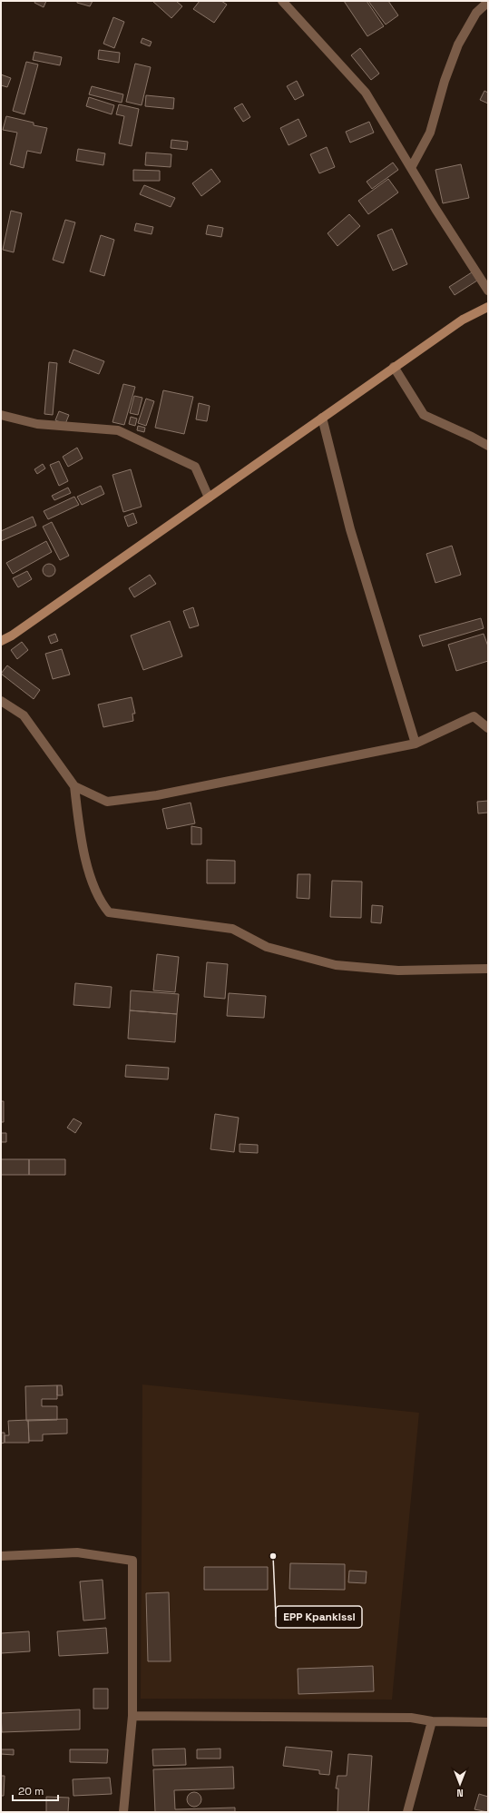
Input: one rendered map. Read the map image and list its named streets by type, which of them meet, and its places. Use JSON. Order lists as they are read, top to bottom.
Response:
{
  "places": ["EPP Kpankissi"],
  "scale_bar": "20 m",
  "north": "bottom"
}
